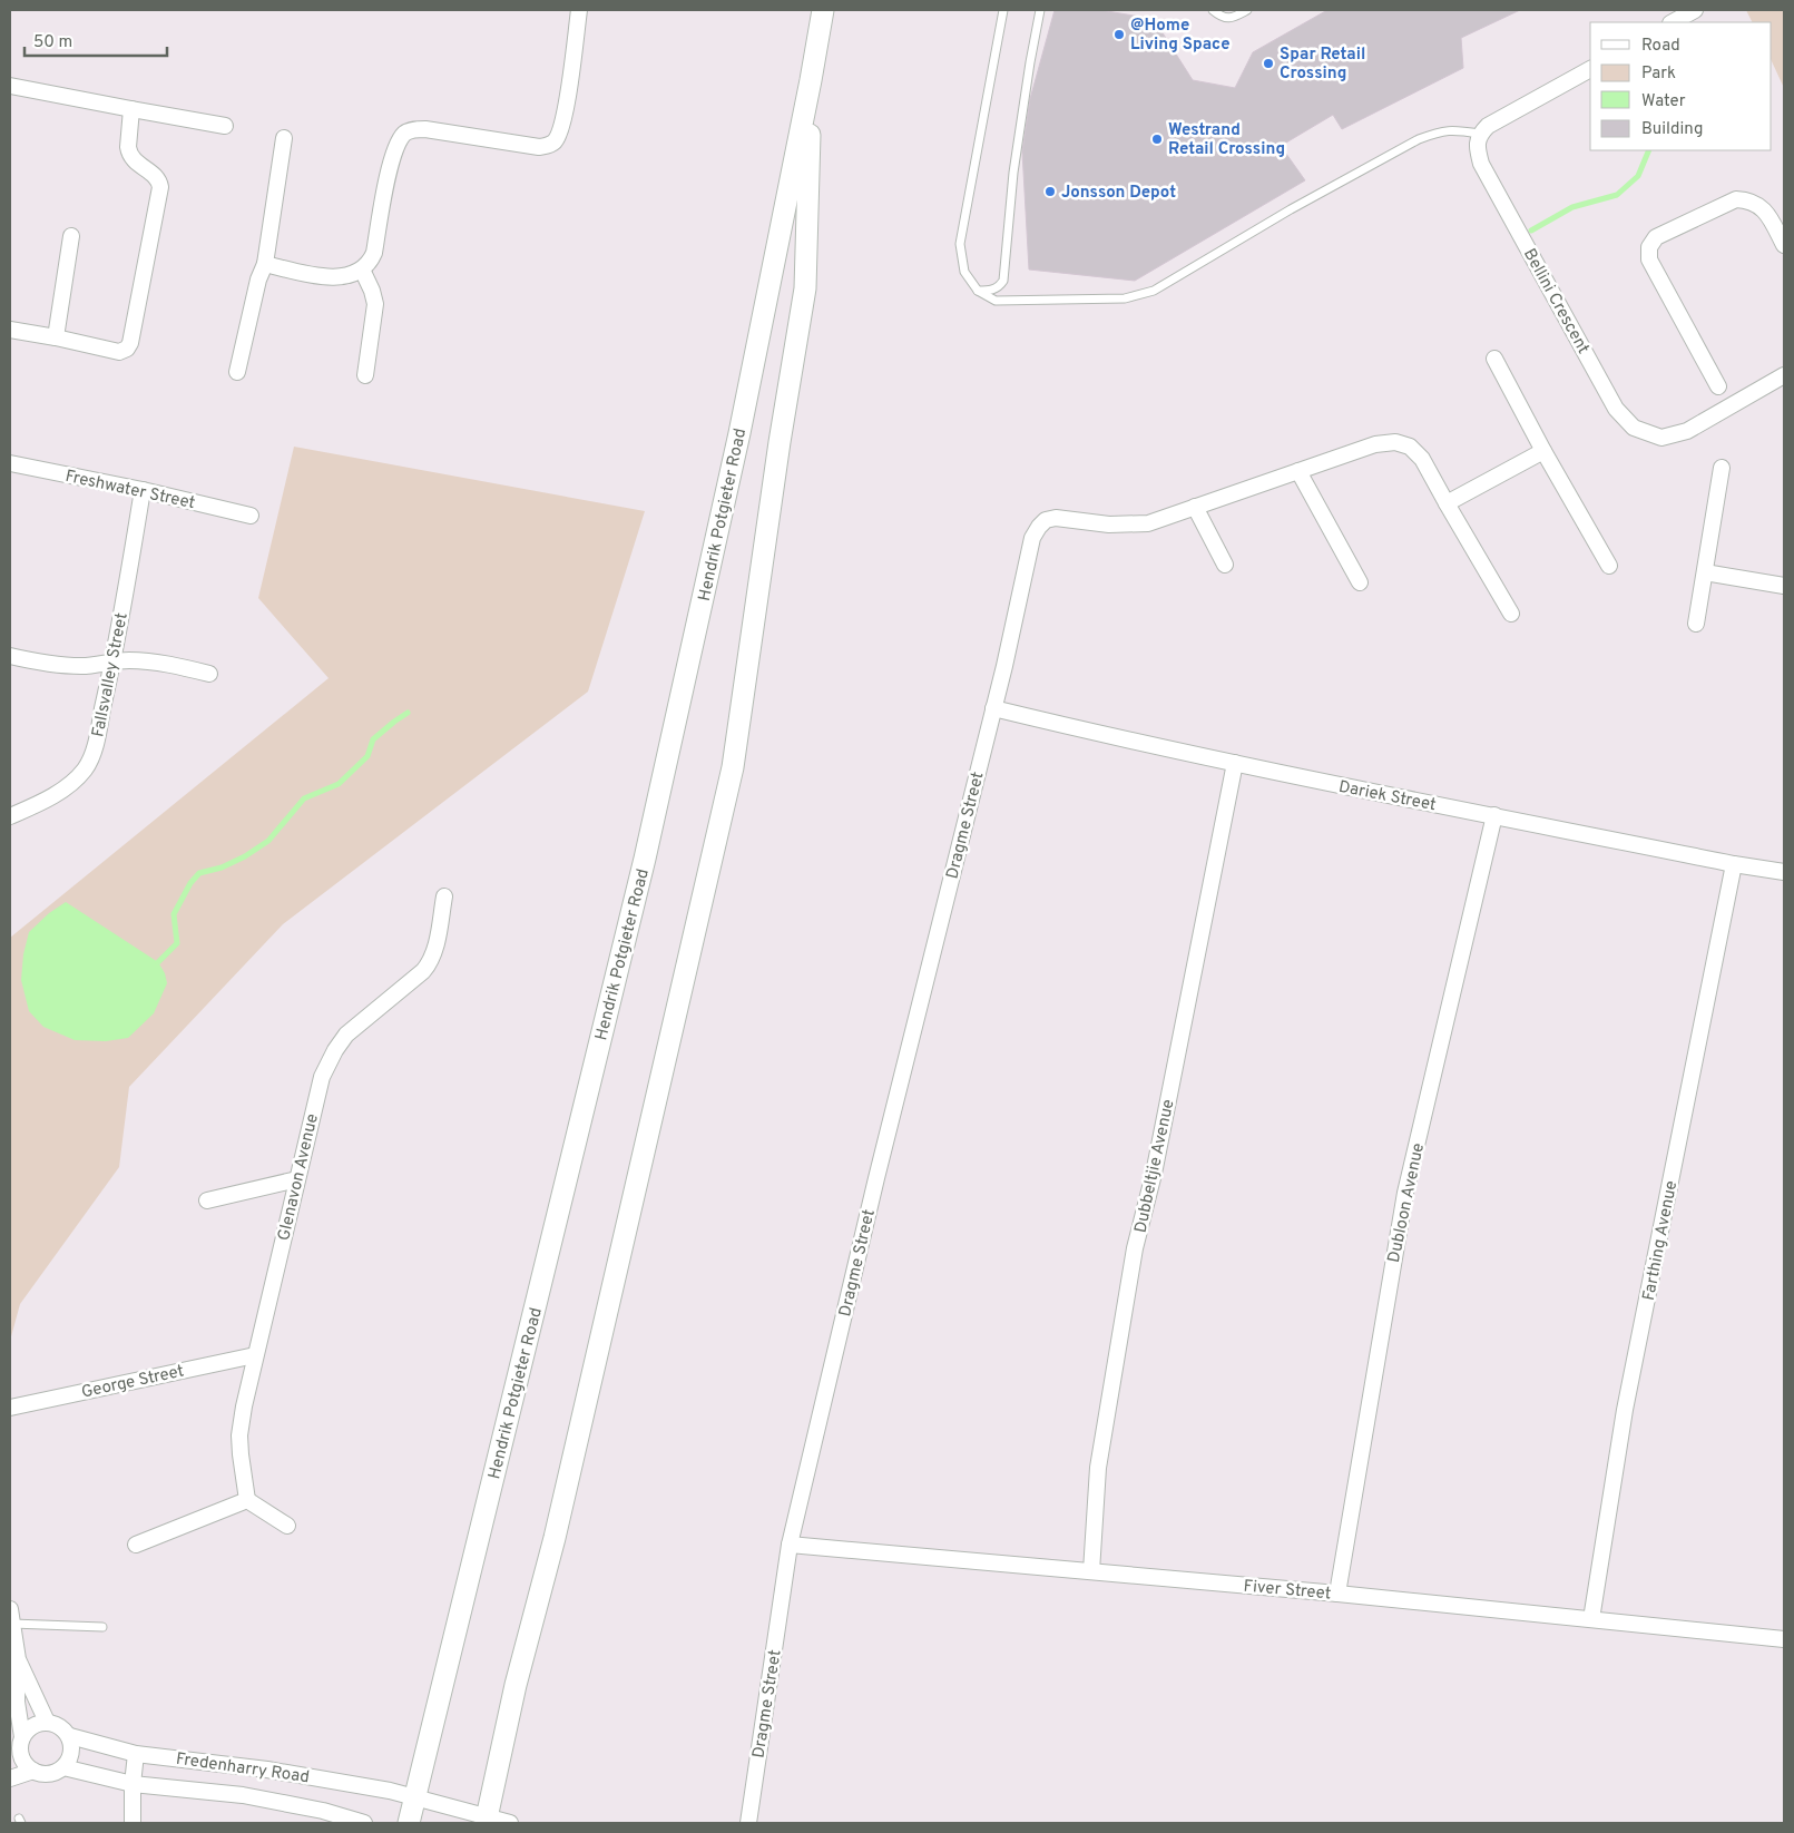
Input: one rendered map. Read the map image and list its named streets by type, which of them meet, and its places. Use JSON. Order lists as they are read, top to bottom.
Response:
{
  "streets": {
    "main road": ["Hendrik Potgieter Road"],
    "street": [
      "Bellini Crescent",
      "Freshwater Street",
      "Fallsvalley Street",
      "Dariek Street",
      "Dragme Street",
      "Dubbeltjie Avenue",
      "Glenavon Avenue",
      "Dubloon Avenue",
      "Farthing Avenue",
      "George Street",
      "Fiver Street",
      "Fredenharry Road"
    ]
  },
  "crossings": [
    ["Freshwater Street", "Fallsvalley Street"],
    ["Hendrik Potgieter Road", "Fredenharry Road"],
    ["Dariek Street", "Dragme Street"],
    ["Dariek Street", "Dubbeltjie Avenue"],
    ["Dariek Street", "Dubloon Avenue"],
    ["Dariek Street", "Farthing Avenue"],
    ["Dragme Street", "Fiver Street"],
    ["Dubbeltjie Avenue", "Fiver Street"],
    ["Glenavon Avenue", "George Street"],
    ["Dubloon Avenue", "Fiver Street"],
    ["Farthing Avenue", "Fiver Street"]
  ],
  "places": [
    "@Home Living Space",
    "Spar Retail Crossing",
    "Westrand Retail Crossing",
    "Jonsson Depot"
  ],
  "legend": [
    "Road",
    "Park",
    "Water",
    "Building"
  ],
  "scale_bar": "50 m"
}
